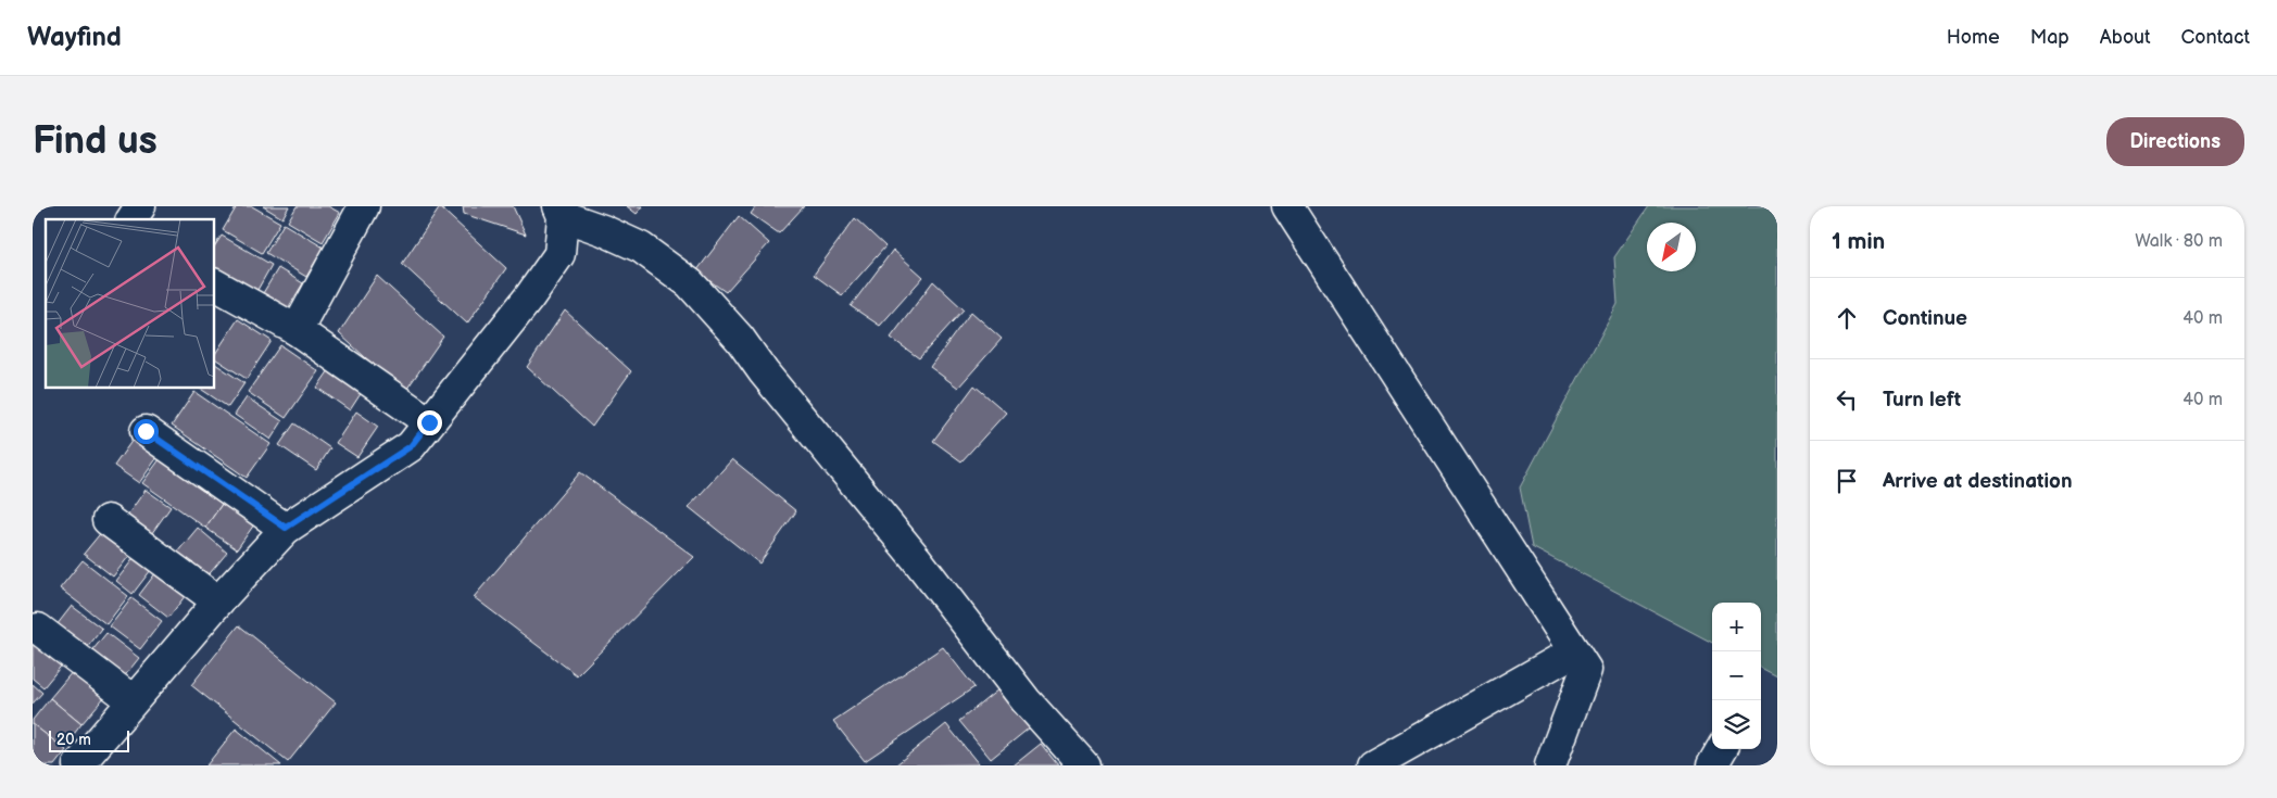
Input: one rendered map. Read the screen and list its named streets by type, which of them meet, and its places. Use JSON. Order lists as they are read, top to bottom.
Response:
{
  "scale_bar": "20 m",
  "north": "bottom left",
  "page": {
    "header": "Wayfind",
    "nav": [
      "Home",
      "Map",
      "About",
      "Contact"
    ],
    "buttons": "Directions",
    "title": "Find us",
    "heading": ["1 min", "Walk · 80 m"],
    "list": [
      ["Continue", "40 m"],
      ["Turn left", "40 m"],
      "Arrive at destination"
    ],
    "map_buttons": ["+", "−"],
    "scale": "20 m"
  }
}
